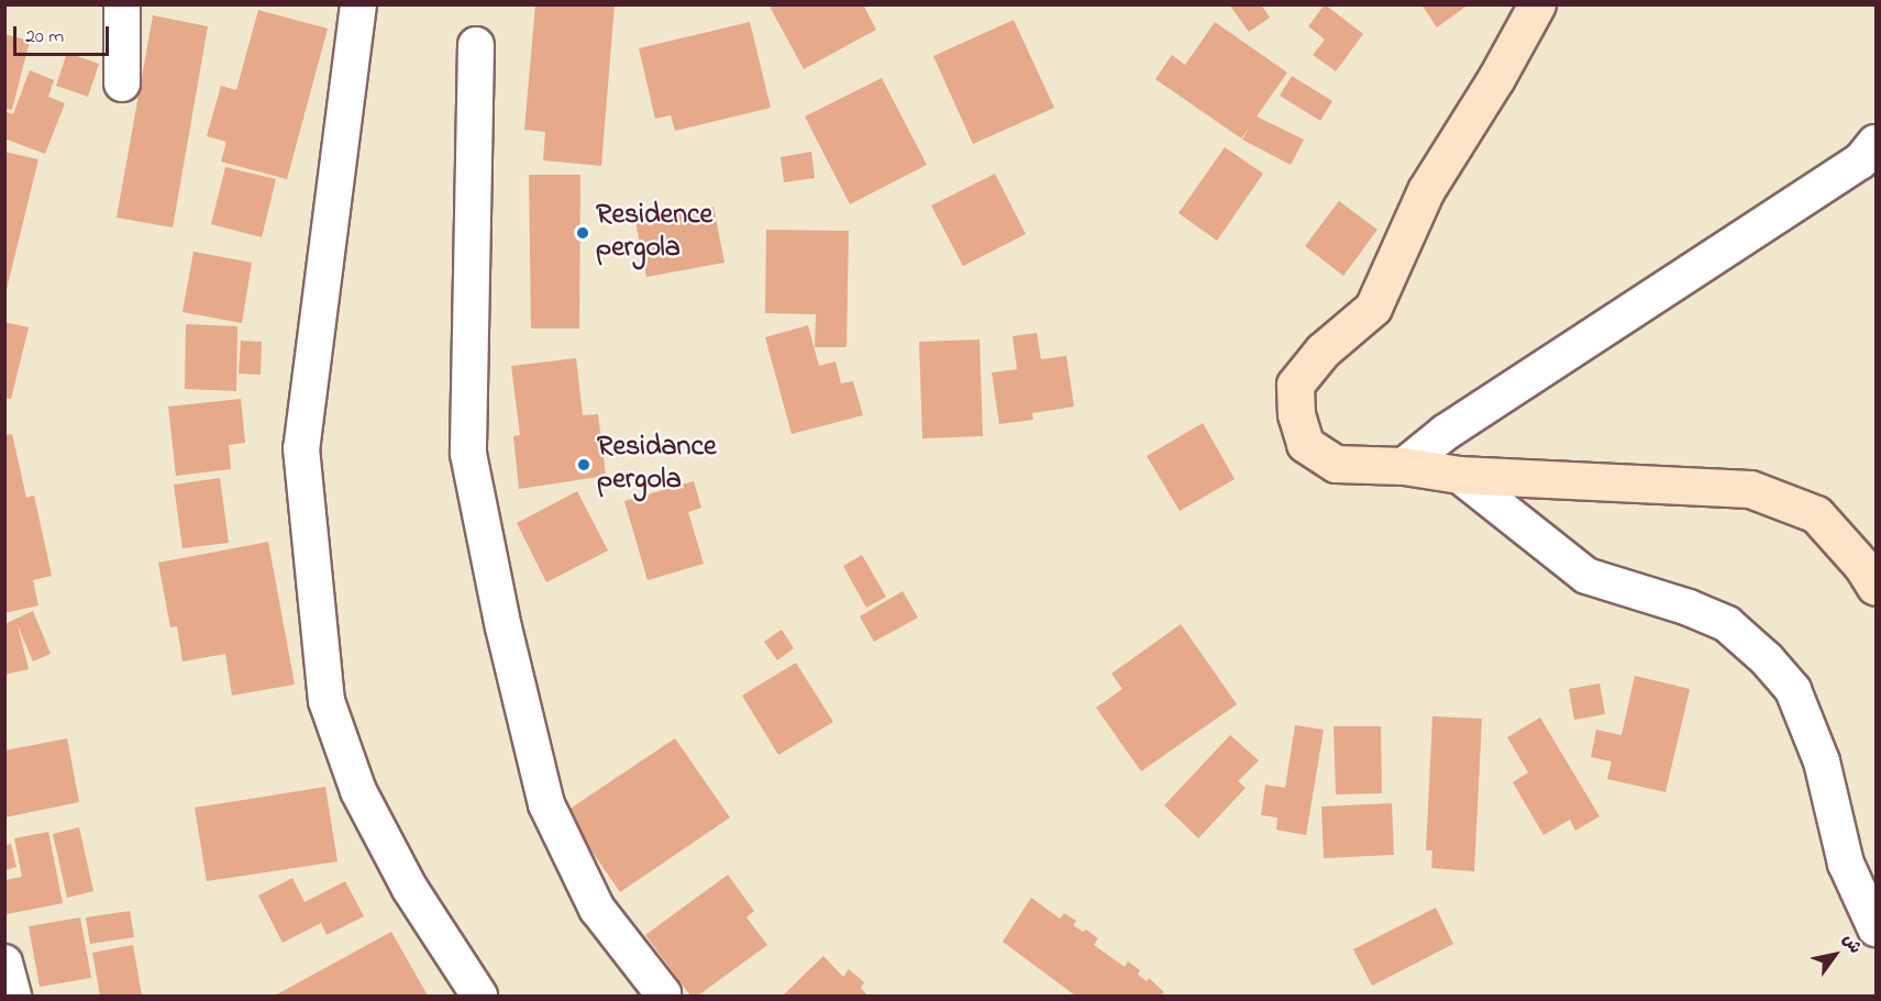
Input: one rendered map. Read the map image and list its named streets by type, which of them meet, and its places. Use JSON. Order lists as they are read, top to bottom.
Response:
{
  "places": ["Residence pergola", "Residance pergola"],
  "scale_bar": "20 m",
  "north": "top right"
}
